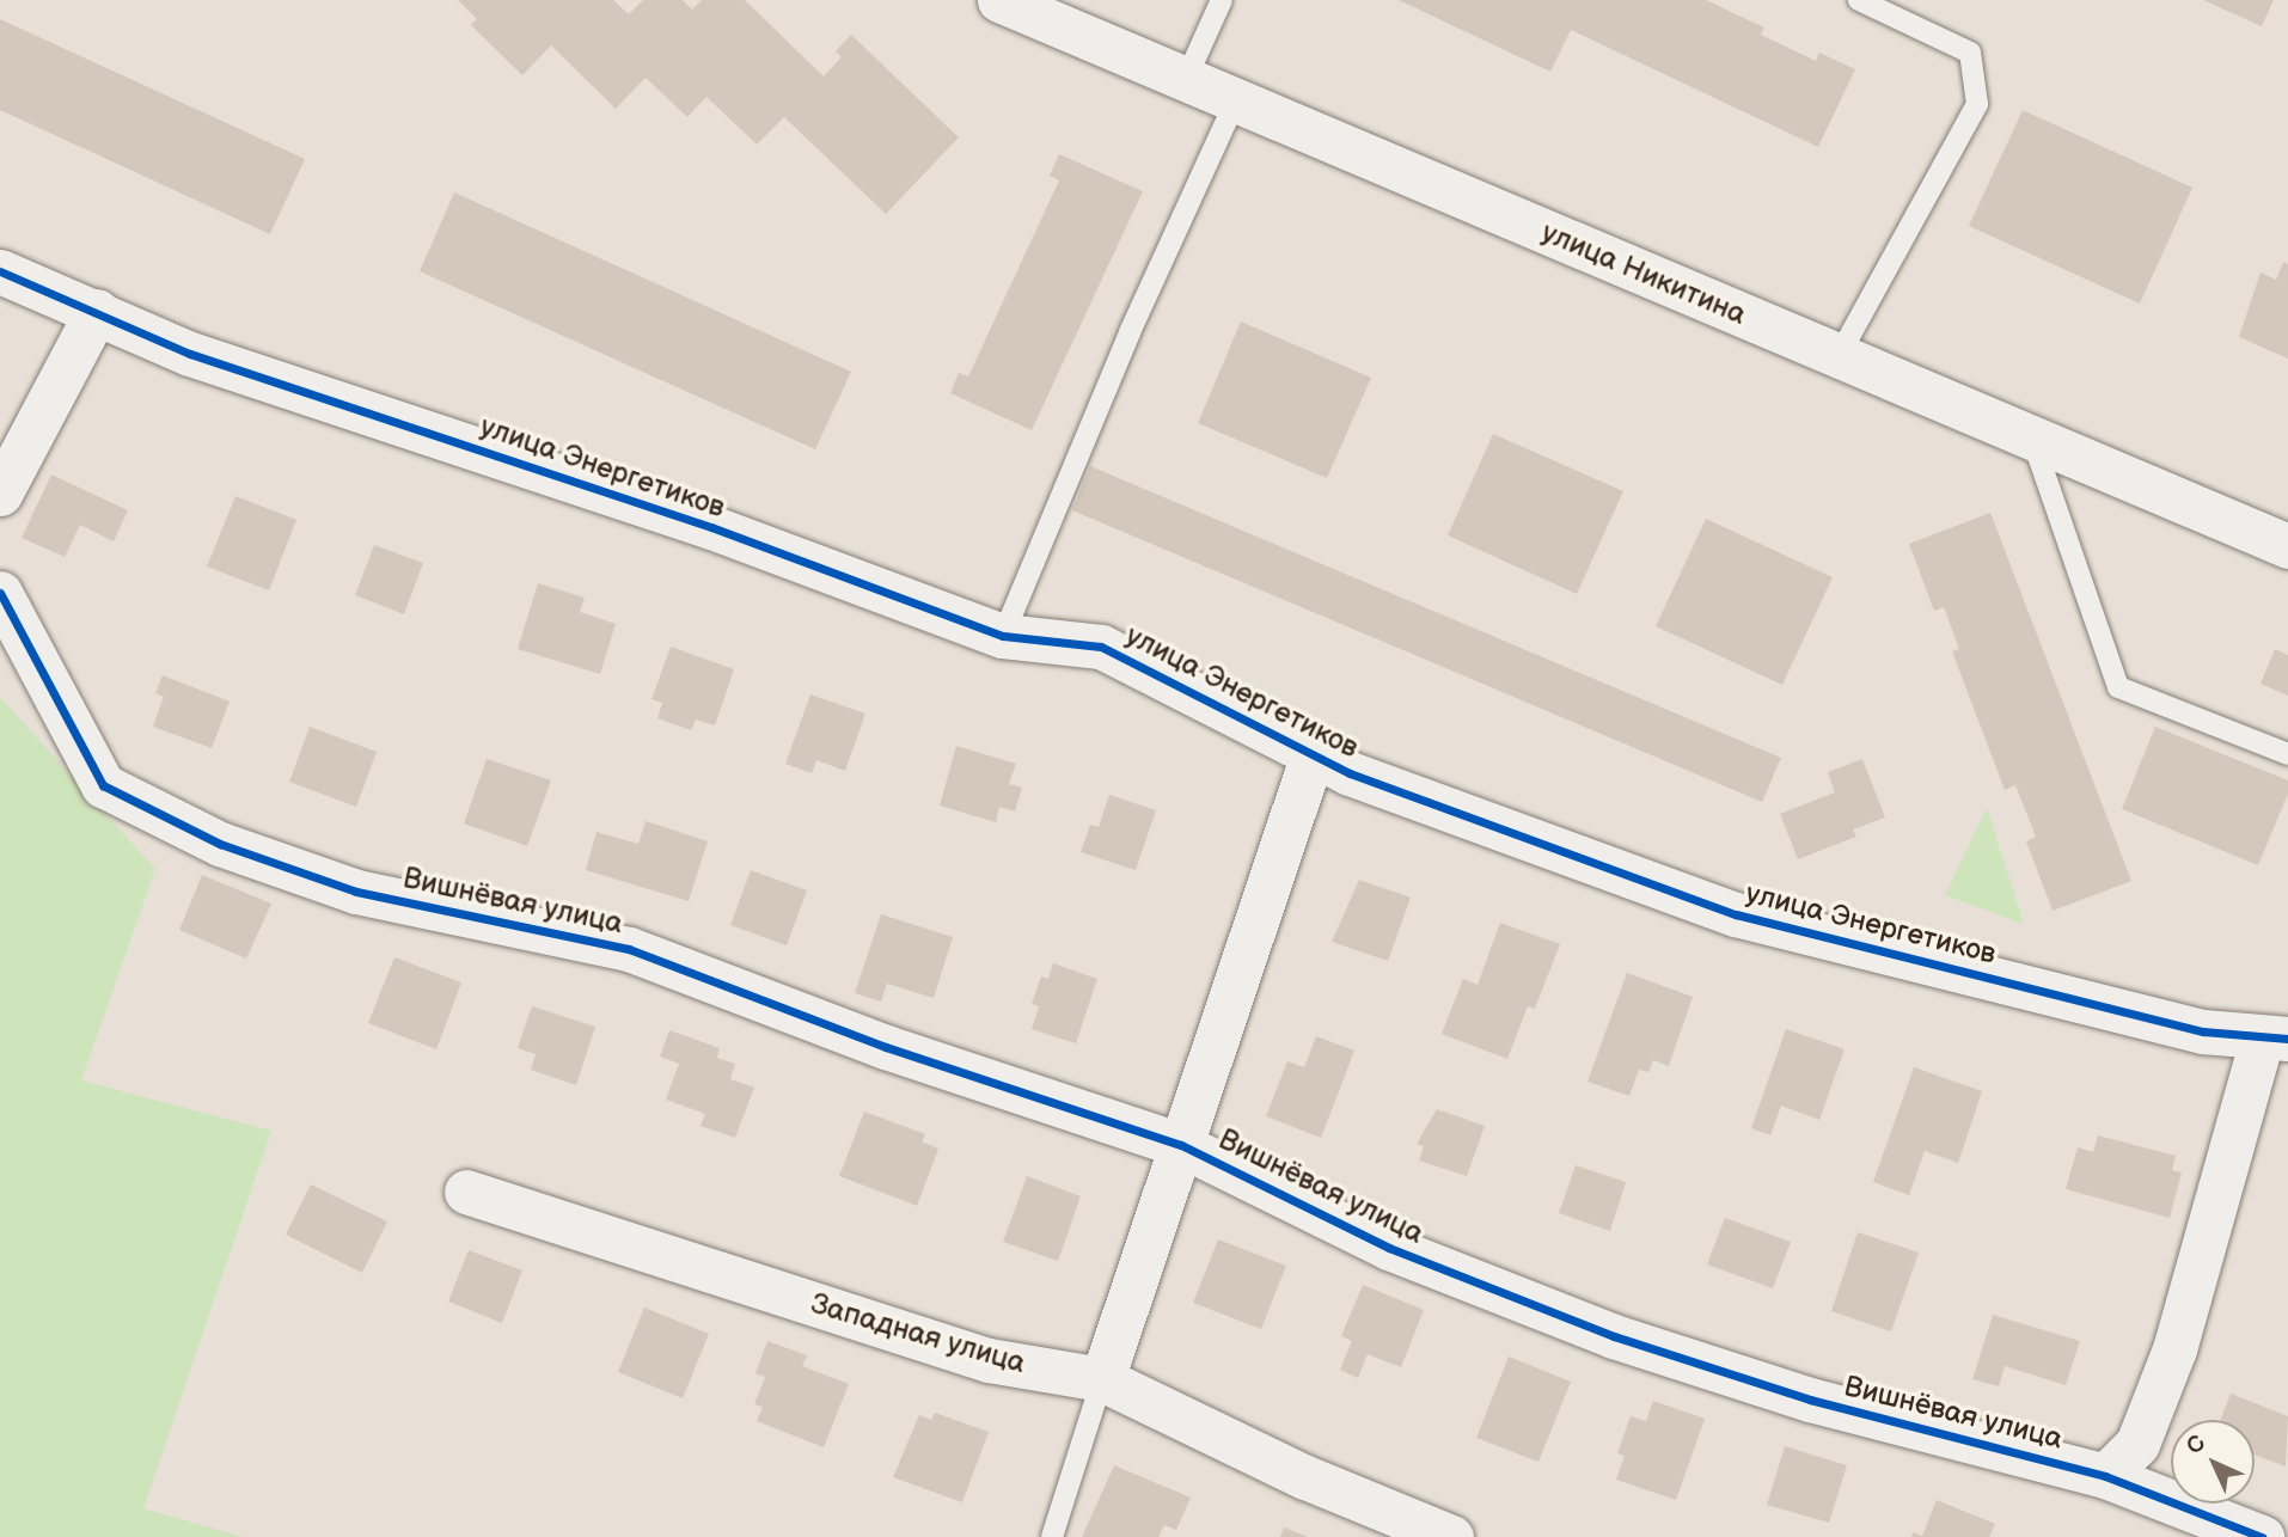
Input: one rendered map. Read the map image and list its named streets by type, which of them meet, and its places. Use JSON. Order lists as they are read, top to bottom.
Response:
{
  "streets": {
    "street": [
      "улица Никитина",
      "улица Энергетиков",
      "Вишнёвая улица",
      "Западная улица"
    ]
  },
  "north": "top left"
}
